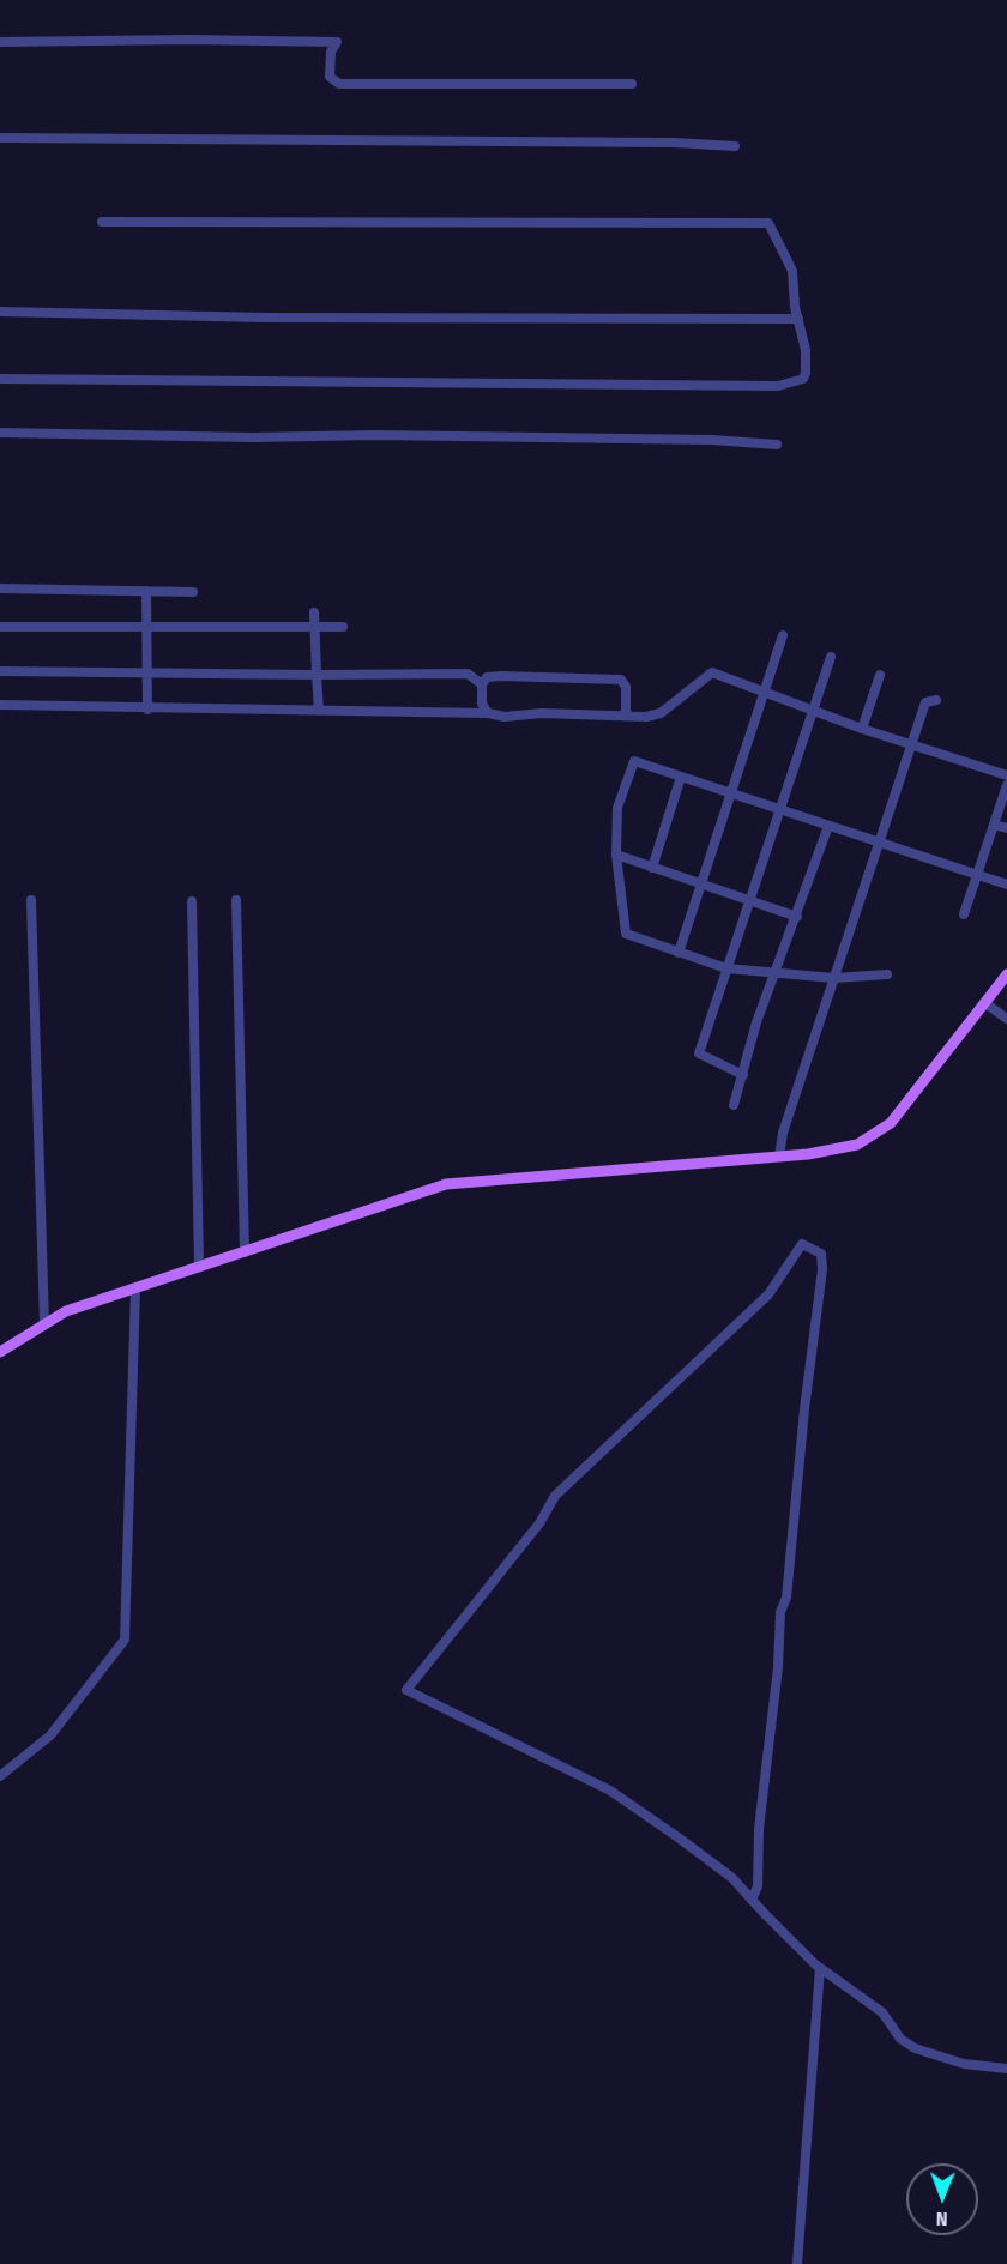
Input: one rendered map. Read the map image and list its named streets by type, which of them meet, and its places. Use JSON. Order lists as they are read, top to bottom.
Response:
{
  "north": "bottom"
}
